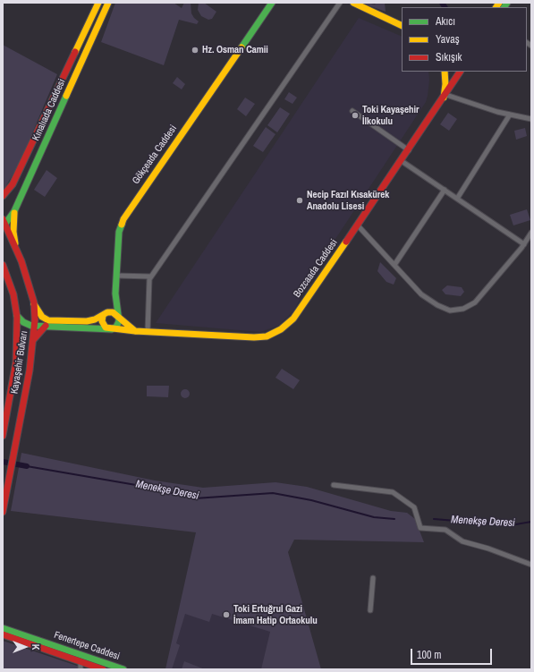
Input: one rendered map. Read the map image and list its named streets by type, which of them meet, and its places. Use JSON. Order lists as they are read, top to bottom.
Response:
{
  "streets": {
    "street": [
      "Kınalıada Caddesi",
      "Gökçeada Caddesi",
      "Bozcaada Caddesi",
      "Kayaşehir Bulvarı",
      "Fenertepe Caddesi"
    ]
  },
  "crossings": [
    ["Kınalıada Caddesi", "Kayaşehir Bulvarı"],
    ["Gökçeada Caddesi", "Bozcaada Caddesi"],
    ["Bozcaada Caddesi", "Kayaşehir Bulvarı"]
  ],
  "water": ["Menekşe Deresi"],
  "places": [
    "Hz. Osman Camii",
    "Toki Kayaşehir İlkokulu",
    "Necip Fazıl Kısakürek Anadolu Lisesi",
    "Toki Ertuğrul Gazi İmam Hatip Ortaokulu"
  ],
  "legend": ["Akıcı", "Yavaş", "Sıkışık"],
  "scale_bar": "100 m",
  "north": "right"
}
